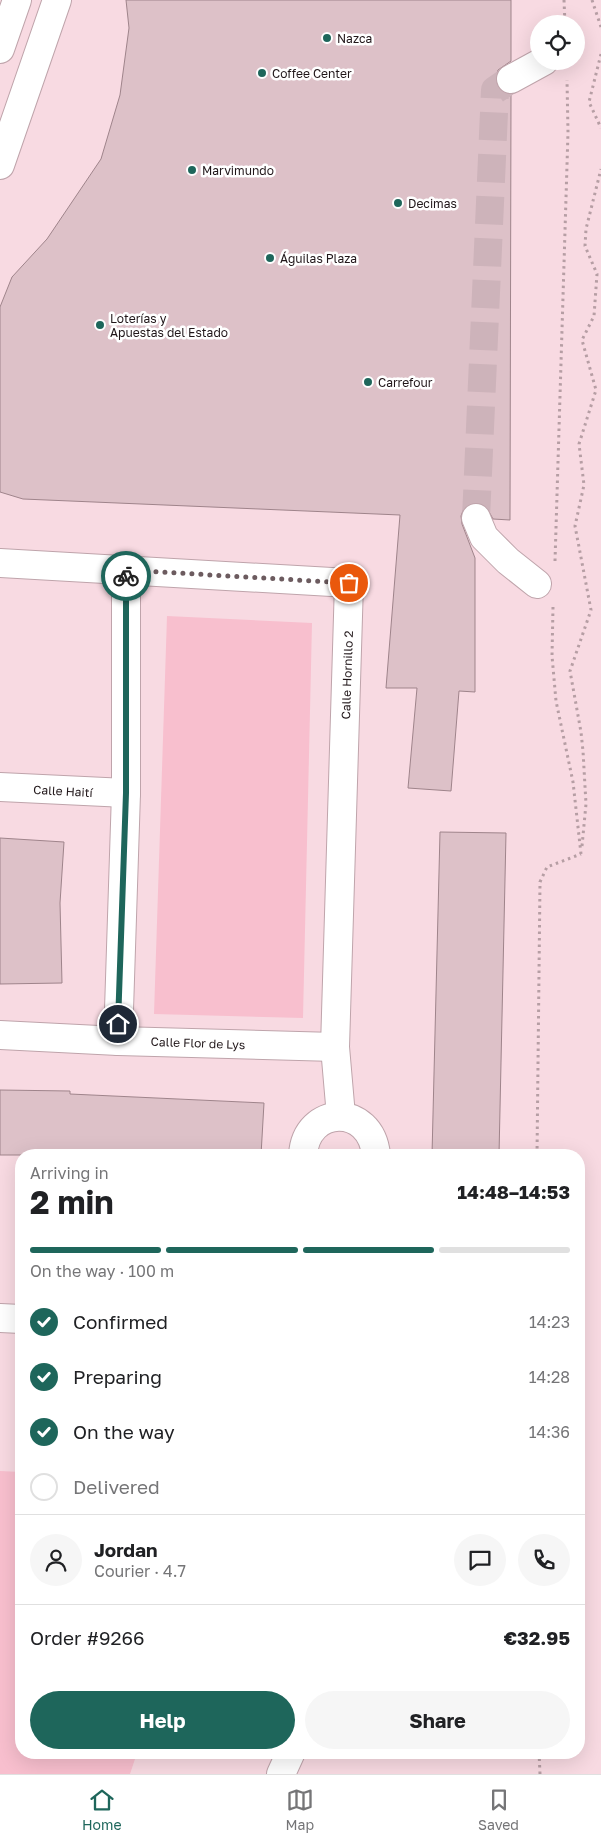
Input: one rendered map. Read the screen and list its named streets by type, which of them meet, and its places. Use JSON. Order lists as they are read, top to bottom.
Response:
{
  "streets": {
    "street": ["Calle Hornillo 2", "Calle Haití", "Calle Flor de Lys"]
  },
  "crossings": [
    ["Calle Hornillo 2", "Calle Flor de Lys"]
  ],
  "places": [
    "Nazca",
    "Coffee Center",
    "Marvimundo",
    "Decimas",
    "Águilas Plaza",
    "Loterías y Apuestas del Estado",
    "Carrefour"
  ],
  "page": {
    "heading": ["2 min", "Arriving in", "14:48–14:53"],
    "panel": [
      "Jordan",
      "Courier · 4.7",
      "Order #9266",
      "€32.95"
    ],
    "bar": "On the way · 100 m",
    "list": [
      ["Confirmed", "14:23"],
      ["Preparing", "14:28"],
      ["On the way", "14:36"],
      "Delivered"
    ],
    "buttons": ["Help", "Share"],
    "tabs": ["Home", "Map", "Saved"]
  }
}
